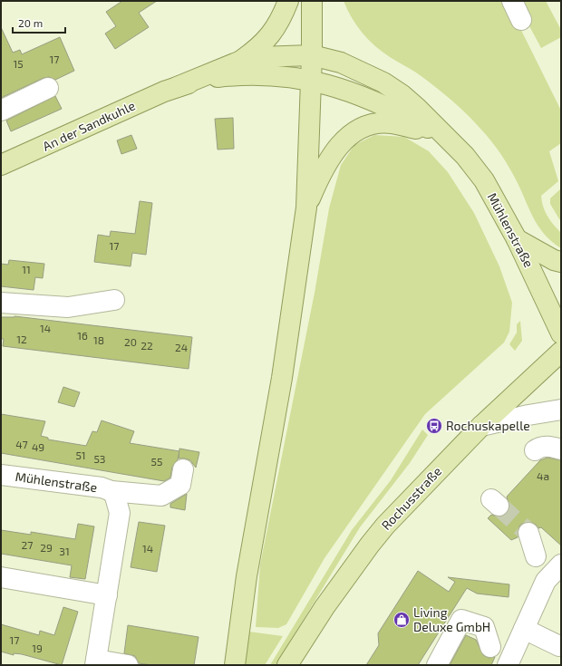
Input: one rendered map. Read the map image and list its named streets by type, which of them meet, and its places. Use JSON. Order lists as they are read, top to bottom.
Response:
{
  "streets": {
    "main road": ["An der Sandkuhle", "Mühlenstraße", "Rochusstraße"]
  },
  "crossings": [
    ["An der Sandkuhle", "Mühlenstraße"]
  ],
  "places": {
    "bus stop": ["Rochuskapelle"],
    "shop": ["Living Deluxe GmbH"]
  },
  "house_numbers": [
    "17",
    "15",
    "17",
    "11",
    "14",
    "16",
    "12",
    "18",
    "20",
    "22",
    "24",
    "47",
    "49",
    "51",
    "53",
    "55",
    "4a",
    "27",
    "29",
    "14",
    "31",
    "17",
    "19"
  ],
  "scale_bar": "20 m"
}
